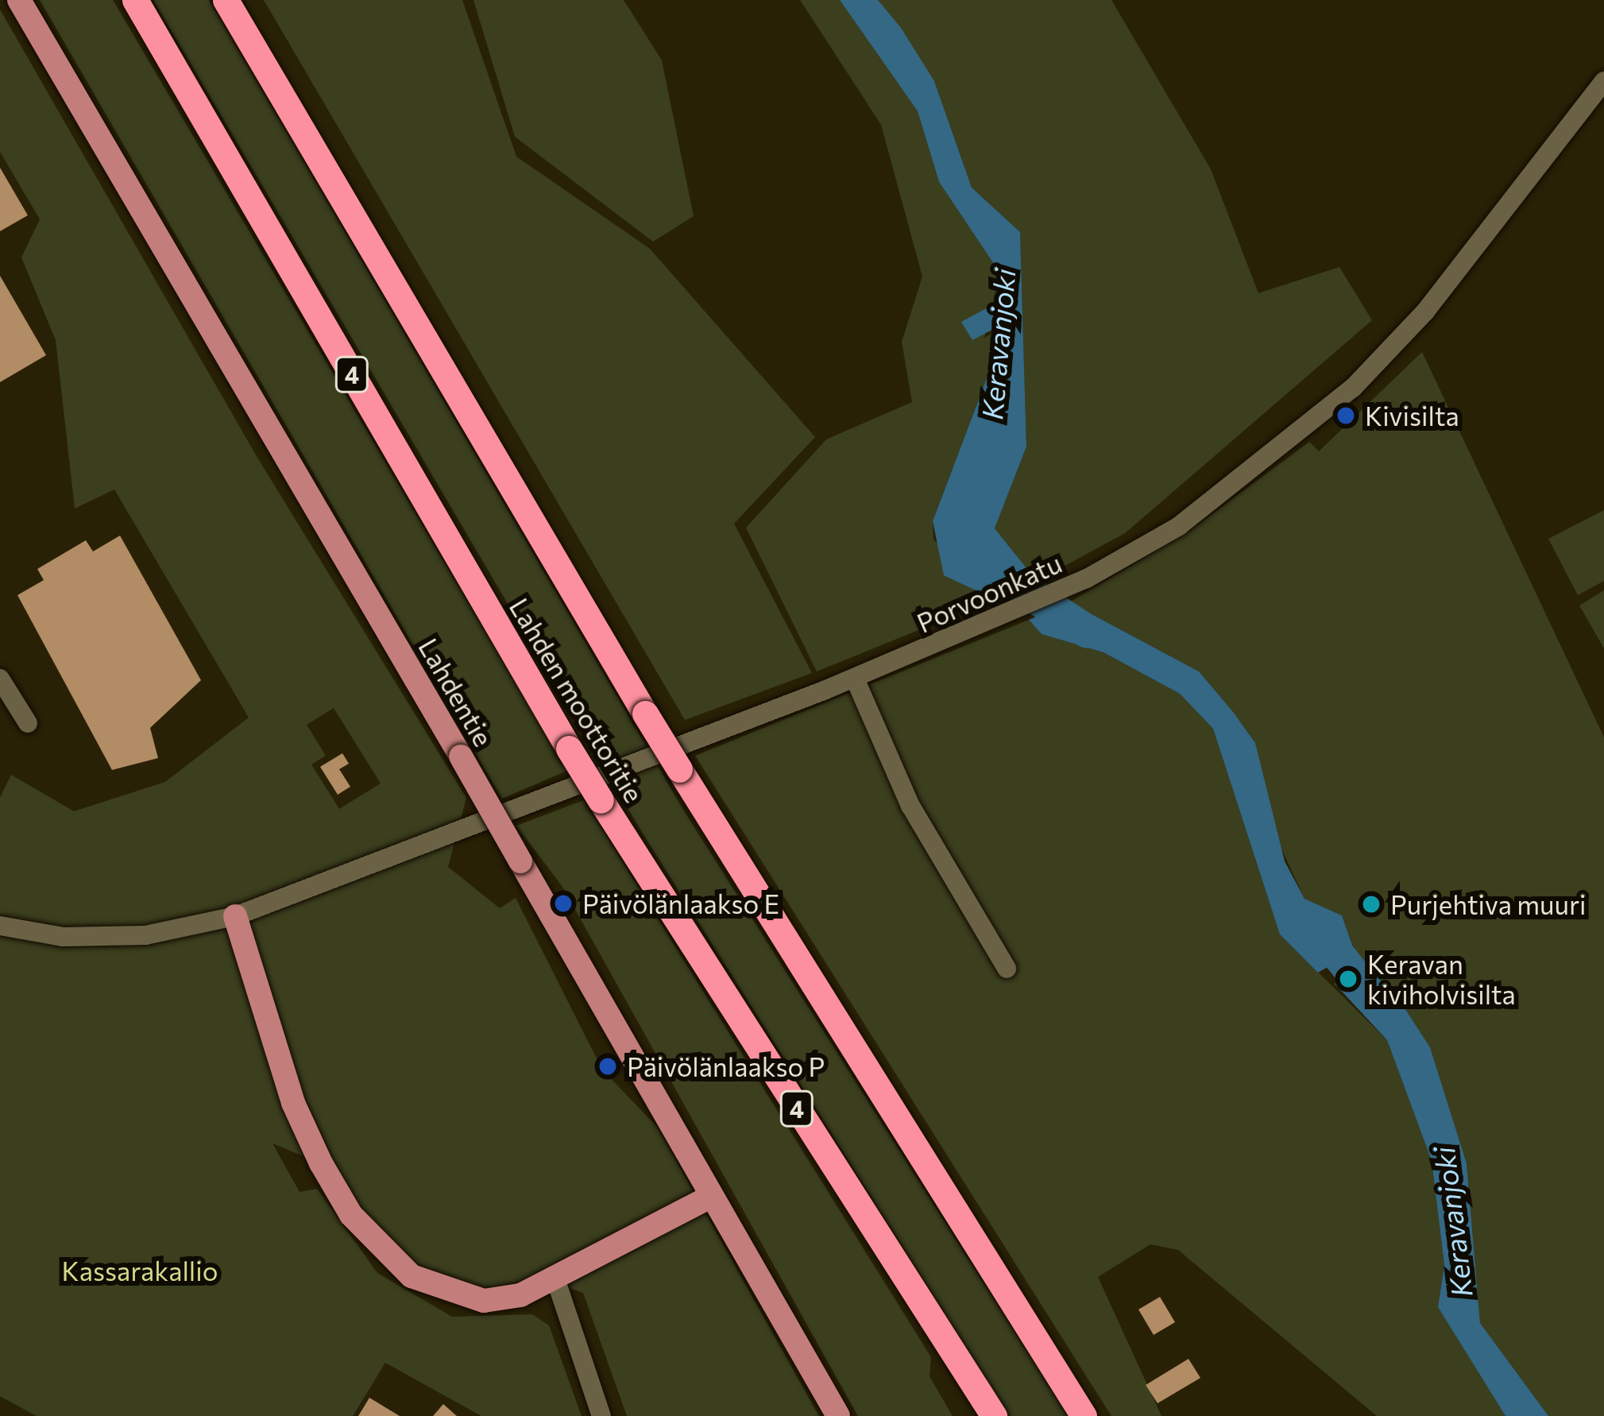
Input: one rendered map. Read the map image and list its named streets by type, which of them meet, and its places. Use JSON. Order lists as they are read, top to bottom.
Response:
{
  "streets": {
    "highway": ["4", "Lahden moottoritie"],
    "main road": ["Lahdentie"],
    "street": ["Porvoonkatu"]
  },
  "water": ["Keravanjoki"],
  "parks": ["Kassarakallio"],
  "places": [
    "Kivisilta",
    "Päivölänlaakso E",
    "Purjehtiva muuri",
    "Keravan kiviholvisilta",
    "Päivölänlaakso P"
  ]
}
